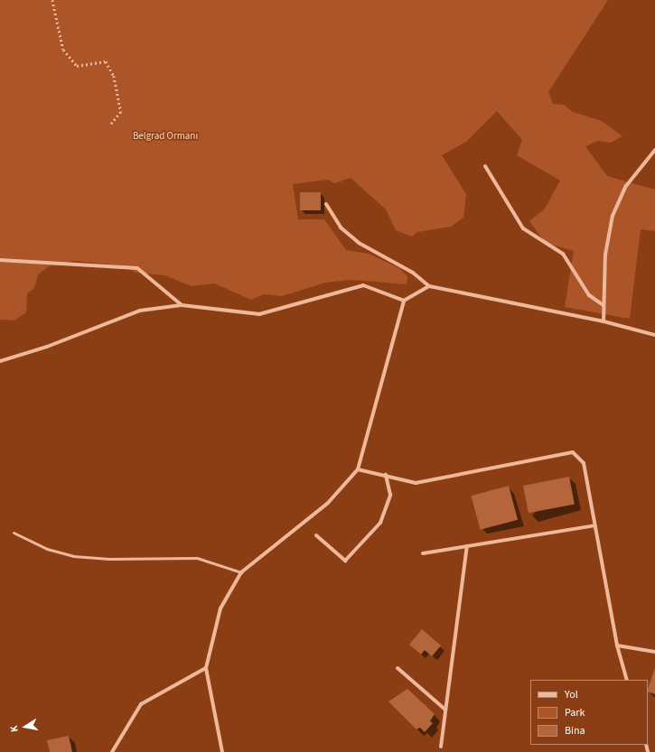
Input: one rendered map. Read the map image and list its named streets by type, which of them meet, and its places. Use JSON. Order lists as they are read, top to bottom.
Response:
{
  "parks": ["Belgrad Ormanı"],
  "legend": ["Yol", "Park", "Bina"],
  "north": "left"
}
